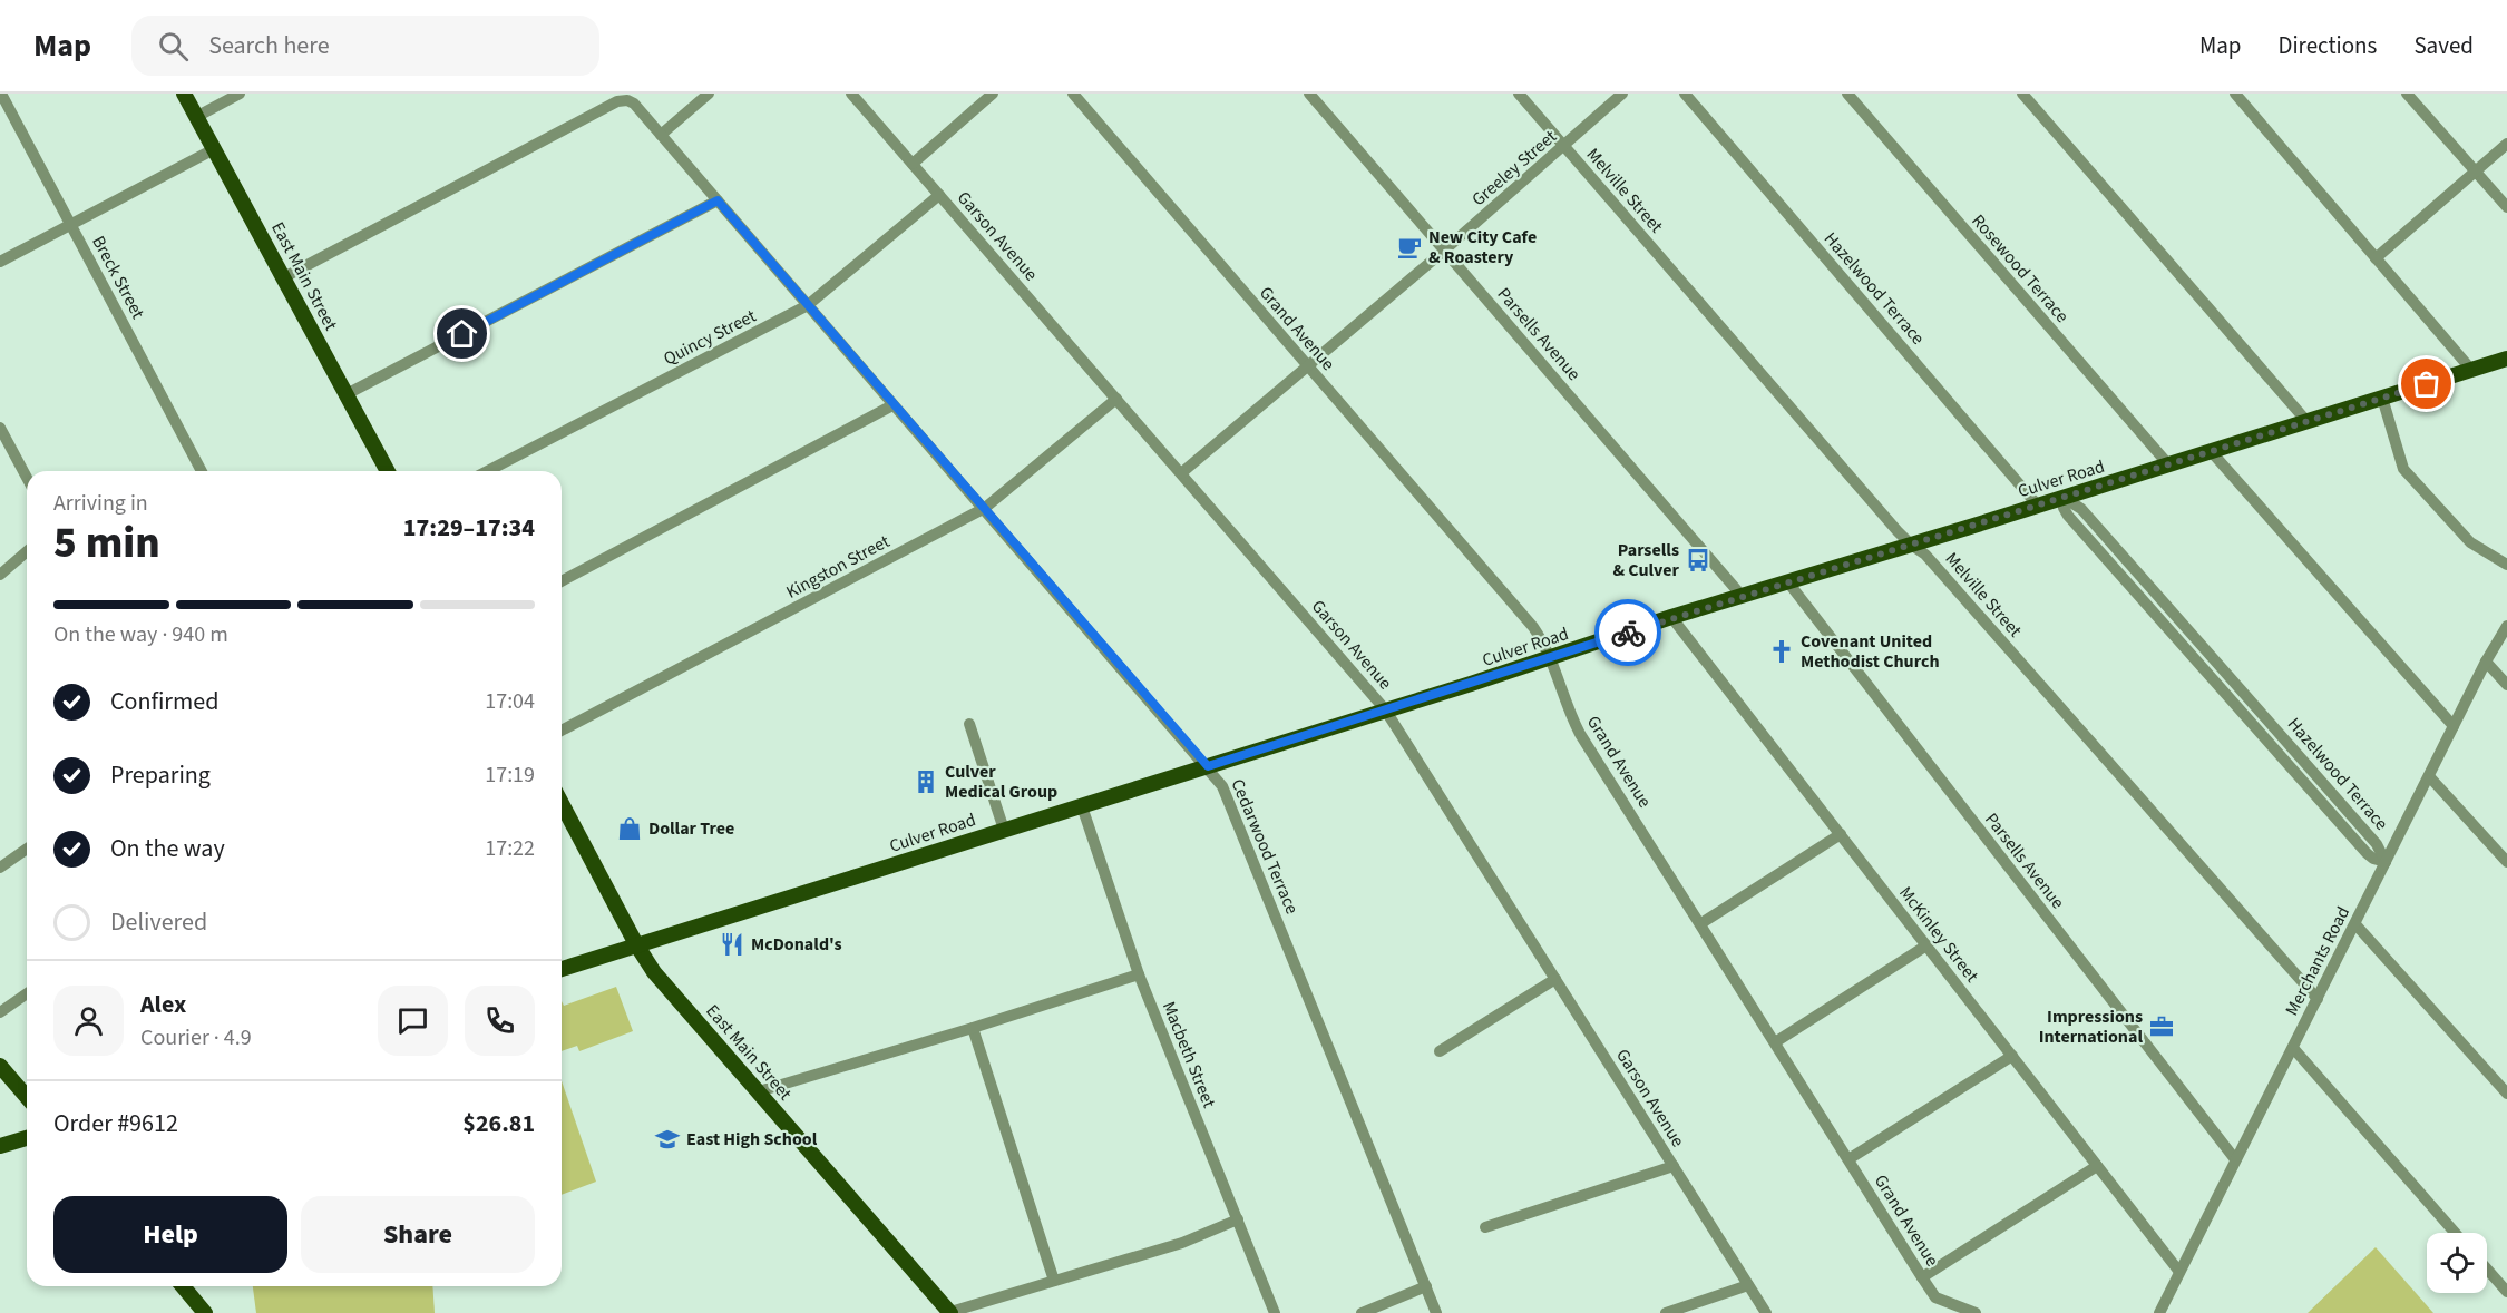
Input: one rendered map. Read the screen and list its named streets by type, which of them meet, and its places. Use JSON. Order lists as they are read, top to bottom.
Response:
{
  "streets": {
    "main road": ["East Main Street", "Culver Road"],
    "street": [
      "Greeley Street",
      "Melville Street",
      "Garson Avenue",
      "Rosewood Terrace",
      "Breck Street",
      "Hazelwood Terrace",
      "Grand Avenue",
      "Parsells Avenue",
      "Quincy Street",
      "Kingston Street",
      "Cedarwood Terrace",
      "McKinley Street",
      "Merchants Road",
      "Macbeth Street"
    ]
  },
  "crossings": [
    ["Greeley Street", "Melville Street"],
    ["Greeley Street", "Garson Avenue"],
    ["Greeley Street", "Grand Avenue"],
    ["Greeley Street", "Parsells Avenue"],
    ["Melville Street", "Culver Road"],
    ["Melville Street", "Merchants Road"],
    ["Garson Avenue", "Quincy Street"],
    ["Garson Avenue", "Culver Road"],
    ["Garson Avenue", "Kingston Street"],
    ["Rosewood Terrace", "Culver Road"],
    ["East Main Street", "Culver Road"],
    ["East Main Street", "Cedarwood Terrace"],
    ["Hazelwood Terrace", "Culver Road"],
    ["Hazelwood Terrace", "Merchants Road"],
    ["Grand Avenue", "Culver Road"],
    ["Parsells Avenue", "Culver Road"],
    ["Parsells Avenue", "Merchants Road"],
    ["Quincy Street", "Cedarwood Terrace"],
    ["Culver Road", "Cedarwood Terrace"],
    ["Culver Road", "McKinley Street"],
    ["Culver Road", "Macbeth Street"],
    ["Kingston Street", "Cedarwood Terrace"],
    ["McKinley Street", "Merchants Road"]
  ],
  "places": {
    "cafe": ["New City Cafe & Roastery"],
    "bus stop": ["Parsells & Culver"],
    "church": ["Covenant United Methodist Church"],
    "building": ["Culver Medical Group"],
    "shop": ["Dollar Tree"],
    "restaurant": ["McDonald's"],
    "office": ["Impressions International"],
    "school or university": ["East High School"]
  },
  "page": {
    "header": "Map",
    "search": "Search here",
    "nav": ["Map", "Directions", "Saved"],
    "heading": ["5 min", "Arriving in", "17:29–17:34"],
    "panel": [
      "Alex",
      "Courier · 4.9",
      "Order #9612",
      "$26.81"
    ],
    "bar": "On the way · 940 m",
    "list": [
      ["Confirmed", "17:04"],
      ["Preparing", "17:19"],
      ["On the way", "17:22"],
      "Delivered"
    ],
    "buttons": ["Help", "Share"]
  }
}
